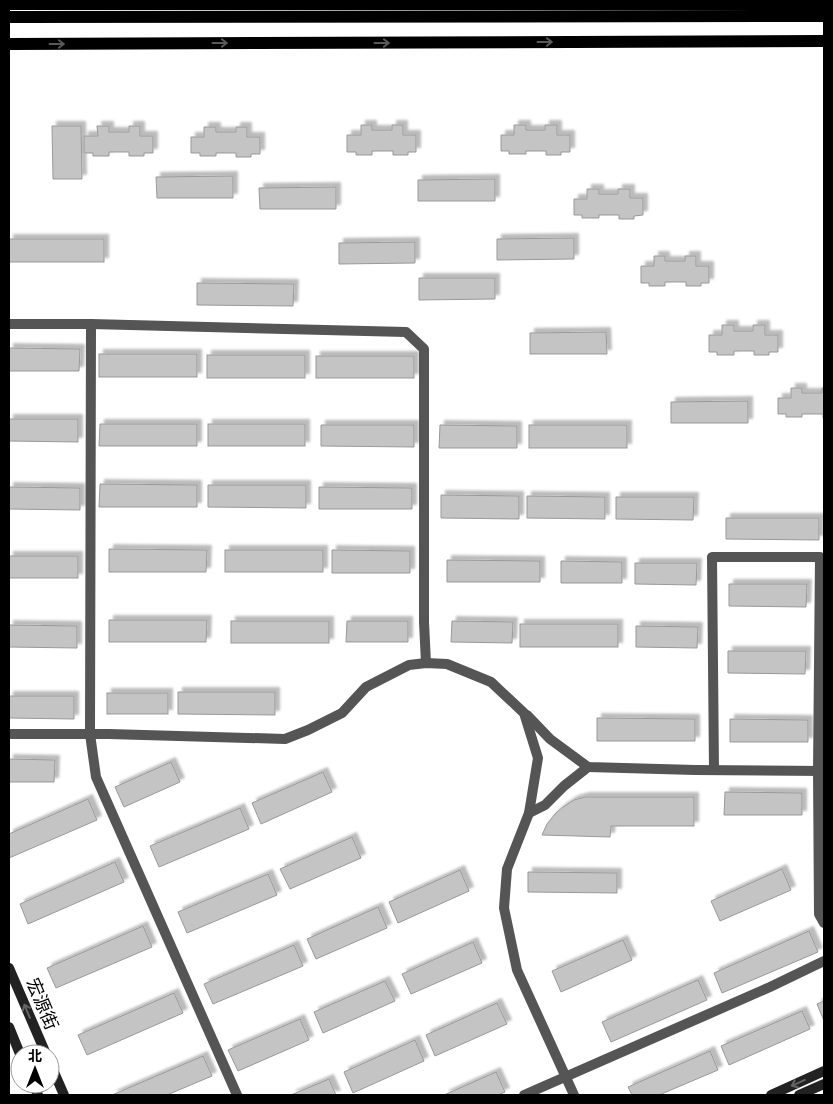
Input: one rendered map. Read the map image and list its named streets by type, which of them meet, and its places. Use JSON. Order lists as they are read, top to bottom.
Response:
{
  "streets": {
    "main road": ["宏源街"]
  },
  "one_way": ["宏源街"],
  "north": "top"
}
